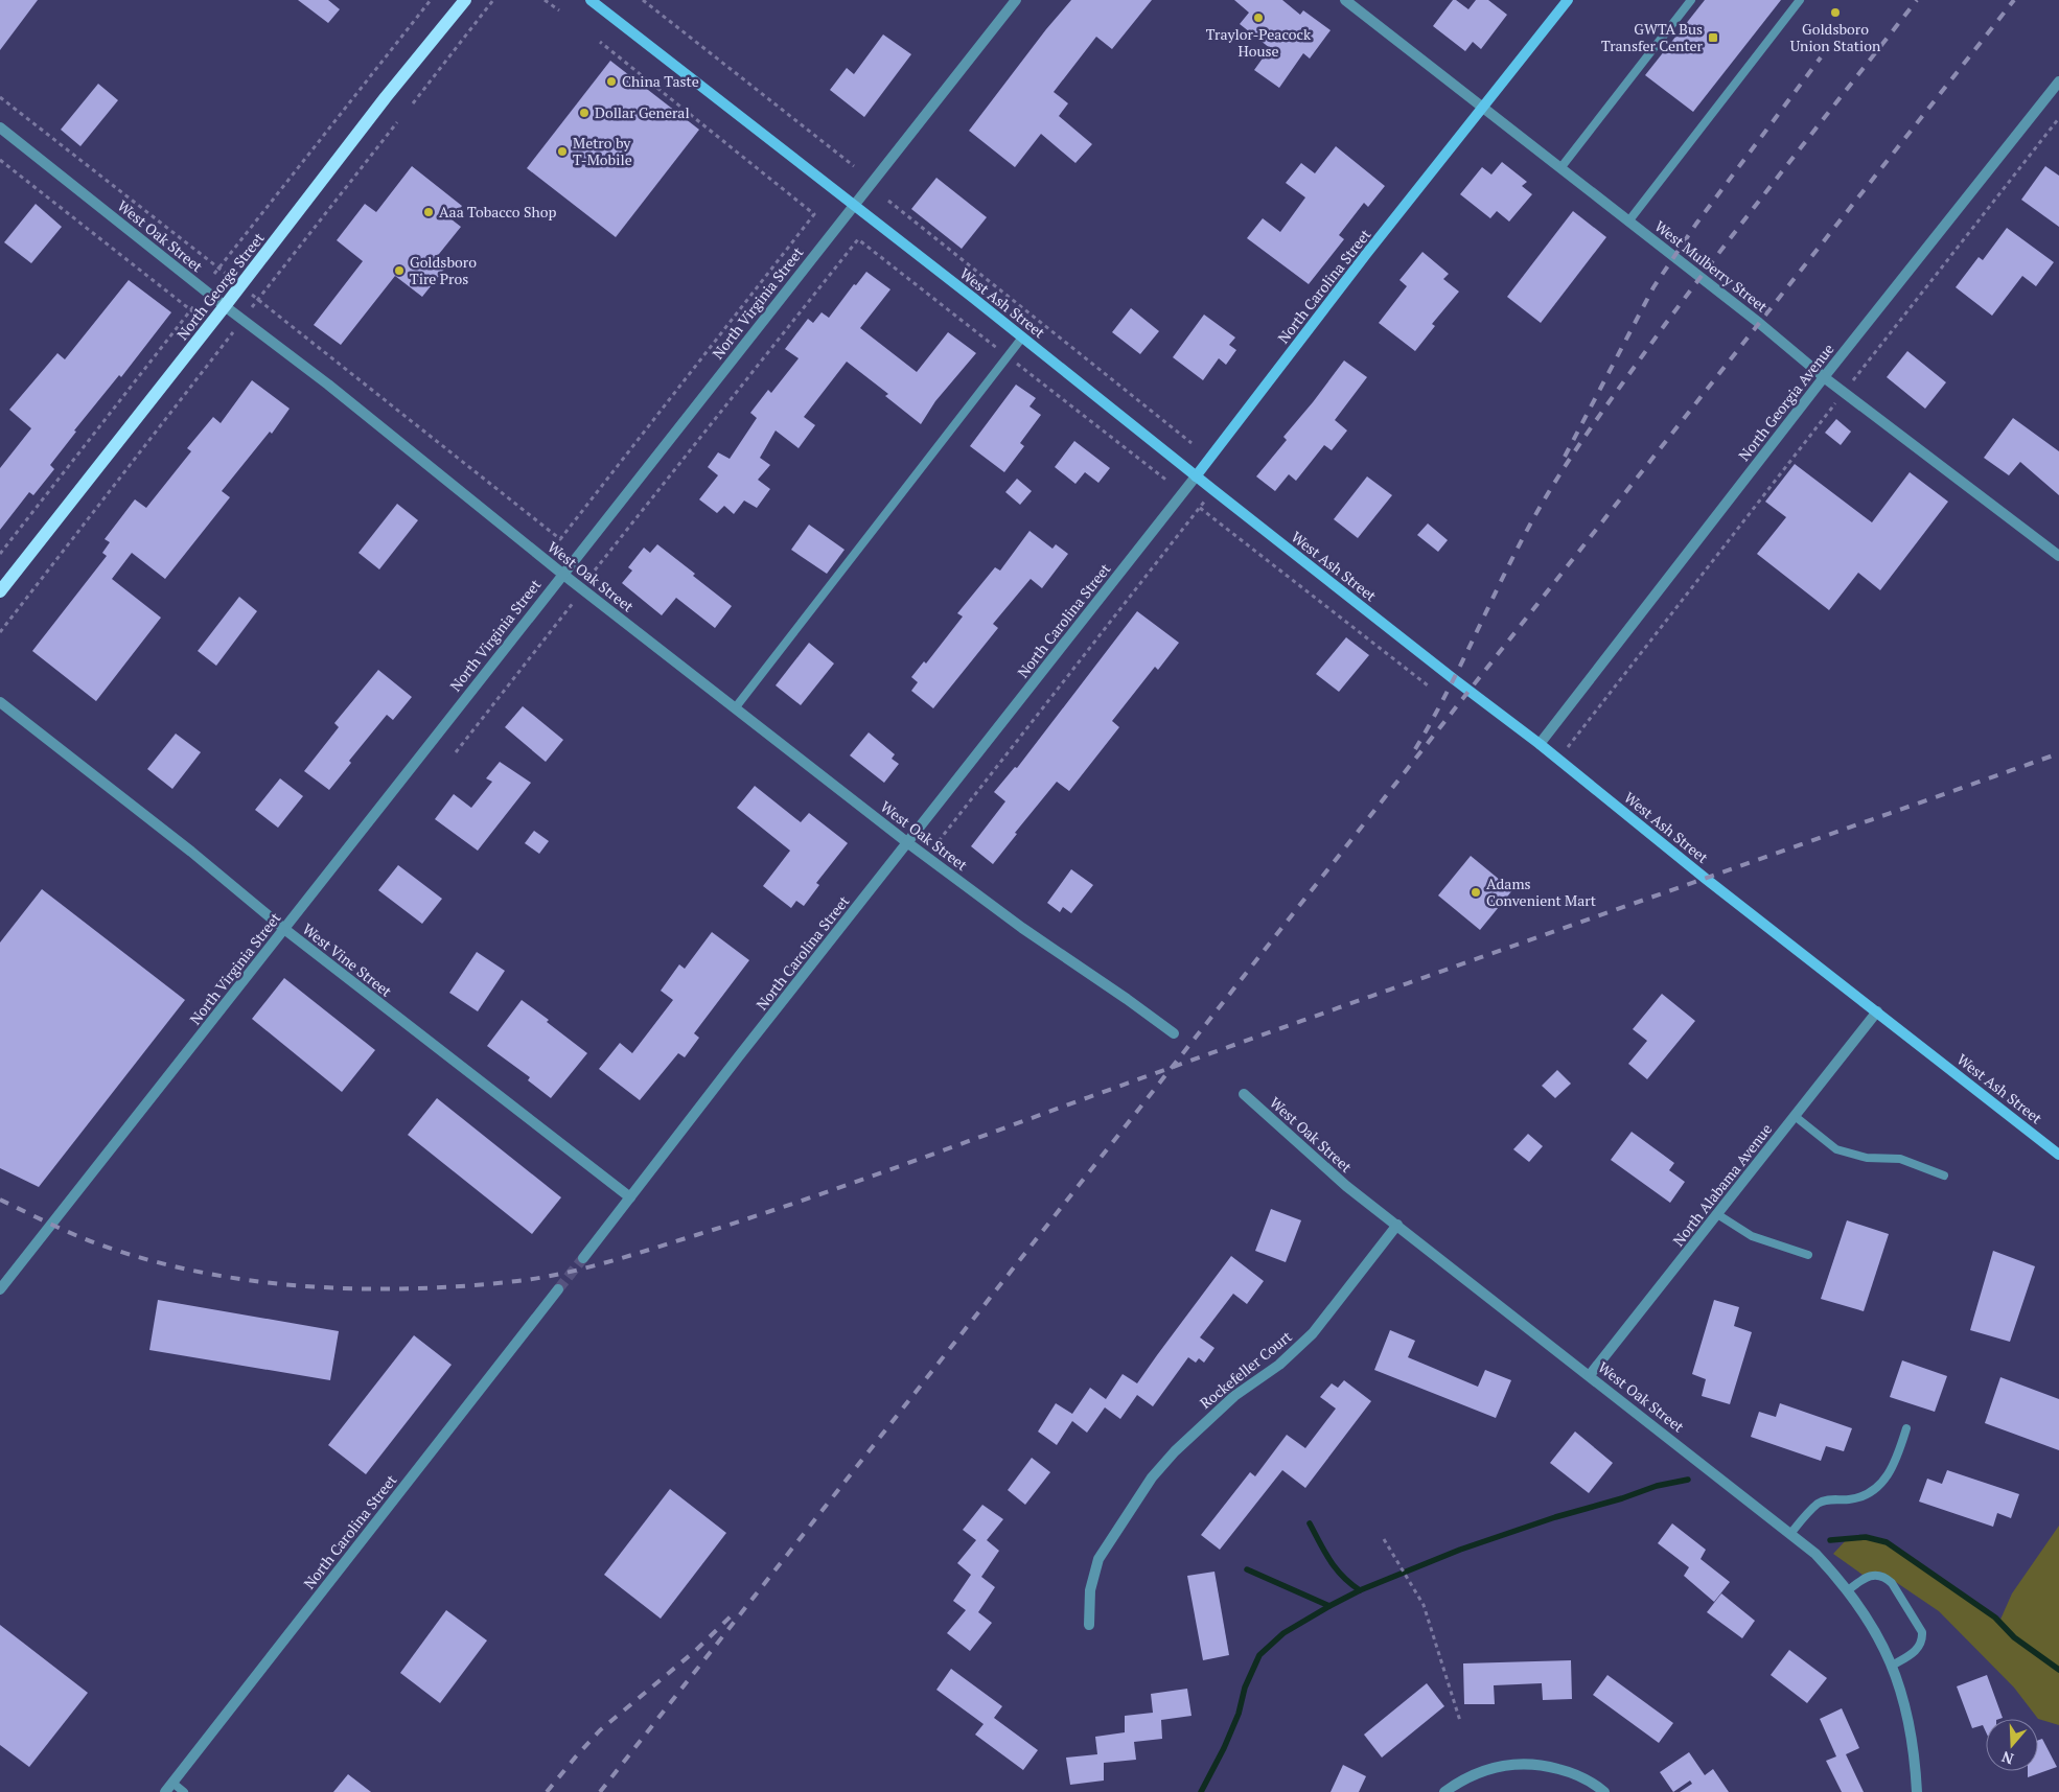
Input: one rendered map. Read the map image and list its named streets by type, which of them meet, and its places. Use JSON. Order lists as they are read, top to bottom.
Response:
{
  "streets": {
    "main road": ["North George Street", "North Carolina Street", "West Ash Street"],
    "street": [
      "West Oak Street",
      "West Mulberry Street",
      "North Virginia Street",
      "North Georgia Avenue",
      "West Vine Street",
      "North Alabama Avenue",
      "Rockefeller Court"
    ]
  },
  "crossings": [
    ["West Oak Street", "North George Street"],
    ["West Oak Street", "North Carolina Street"],
    ["West Oak Street", "North Virginia Street"],
    ["West Oak Street", "North Alabama Avenue"],
    ["West Oak Street", "Rockefeller Court"],
    ["West Mulberry Street", "North Carolina Street"],
    ["West Mulberry Street", "North Georgia Avenue"],
    ["North Carolina Street", "West Ash Street"],
    ["North Carolina Street", "West Vine Street"],
    ["North Virginia Street", "West Ash Street"],
    ["North Virginia Street", "West Vine Street"],
    ["West Ash Street", "North Georgia Avenue"],
    ["West Ash Street", "North Alabama Avenue"]
  ],
  "places": {
    "other": [
      "Goldsboro Union Station",
      "Traylor-Peacock House",
      "China Taste",
      "Dollar General",
      "Metro by T-Mobile",
      "Aaa Tobacco Shop",
      "Goldsboro Tire Pros",
      "Adams Convenient Mart"
    ],
    "transit": ["GWTA Bus Transfer Center"]
  },
  "north": "bottom"
}
